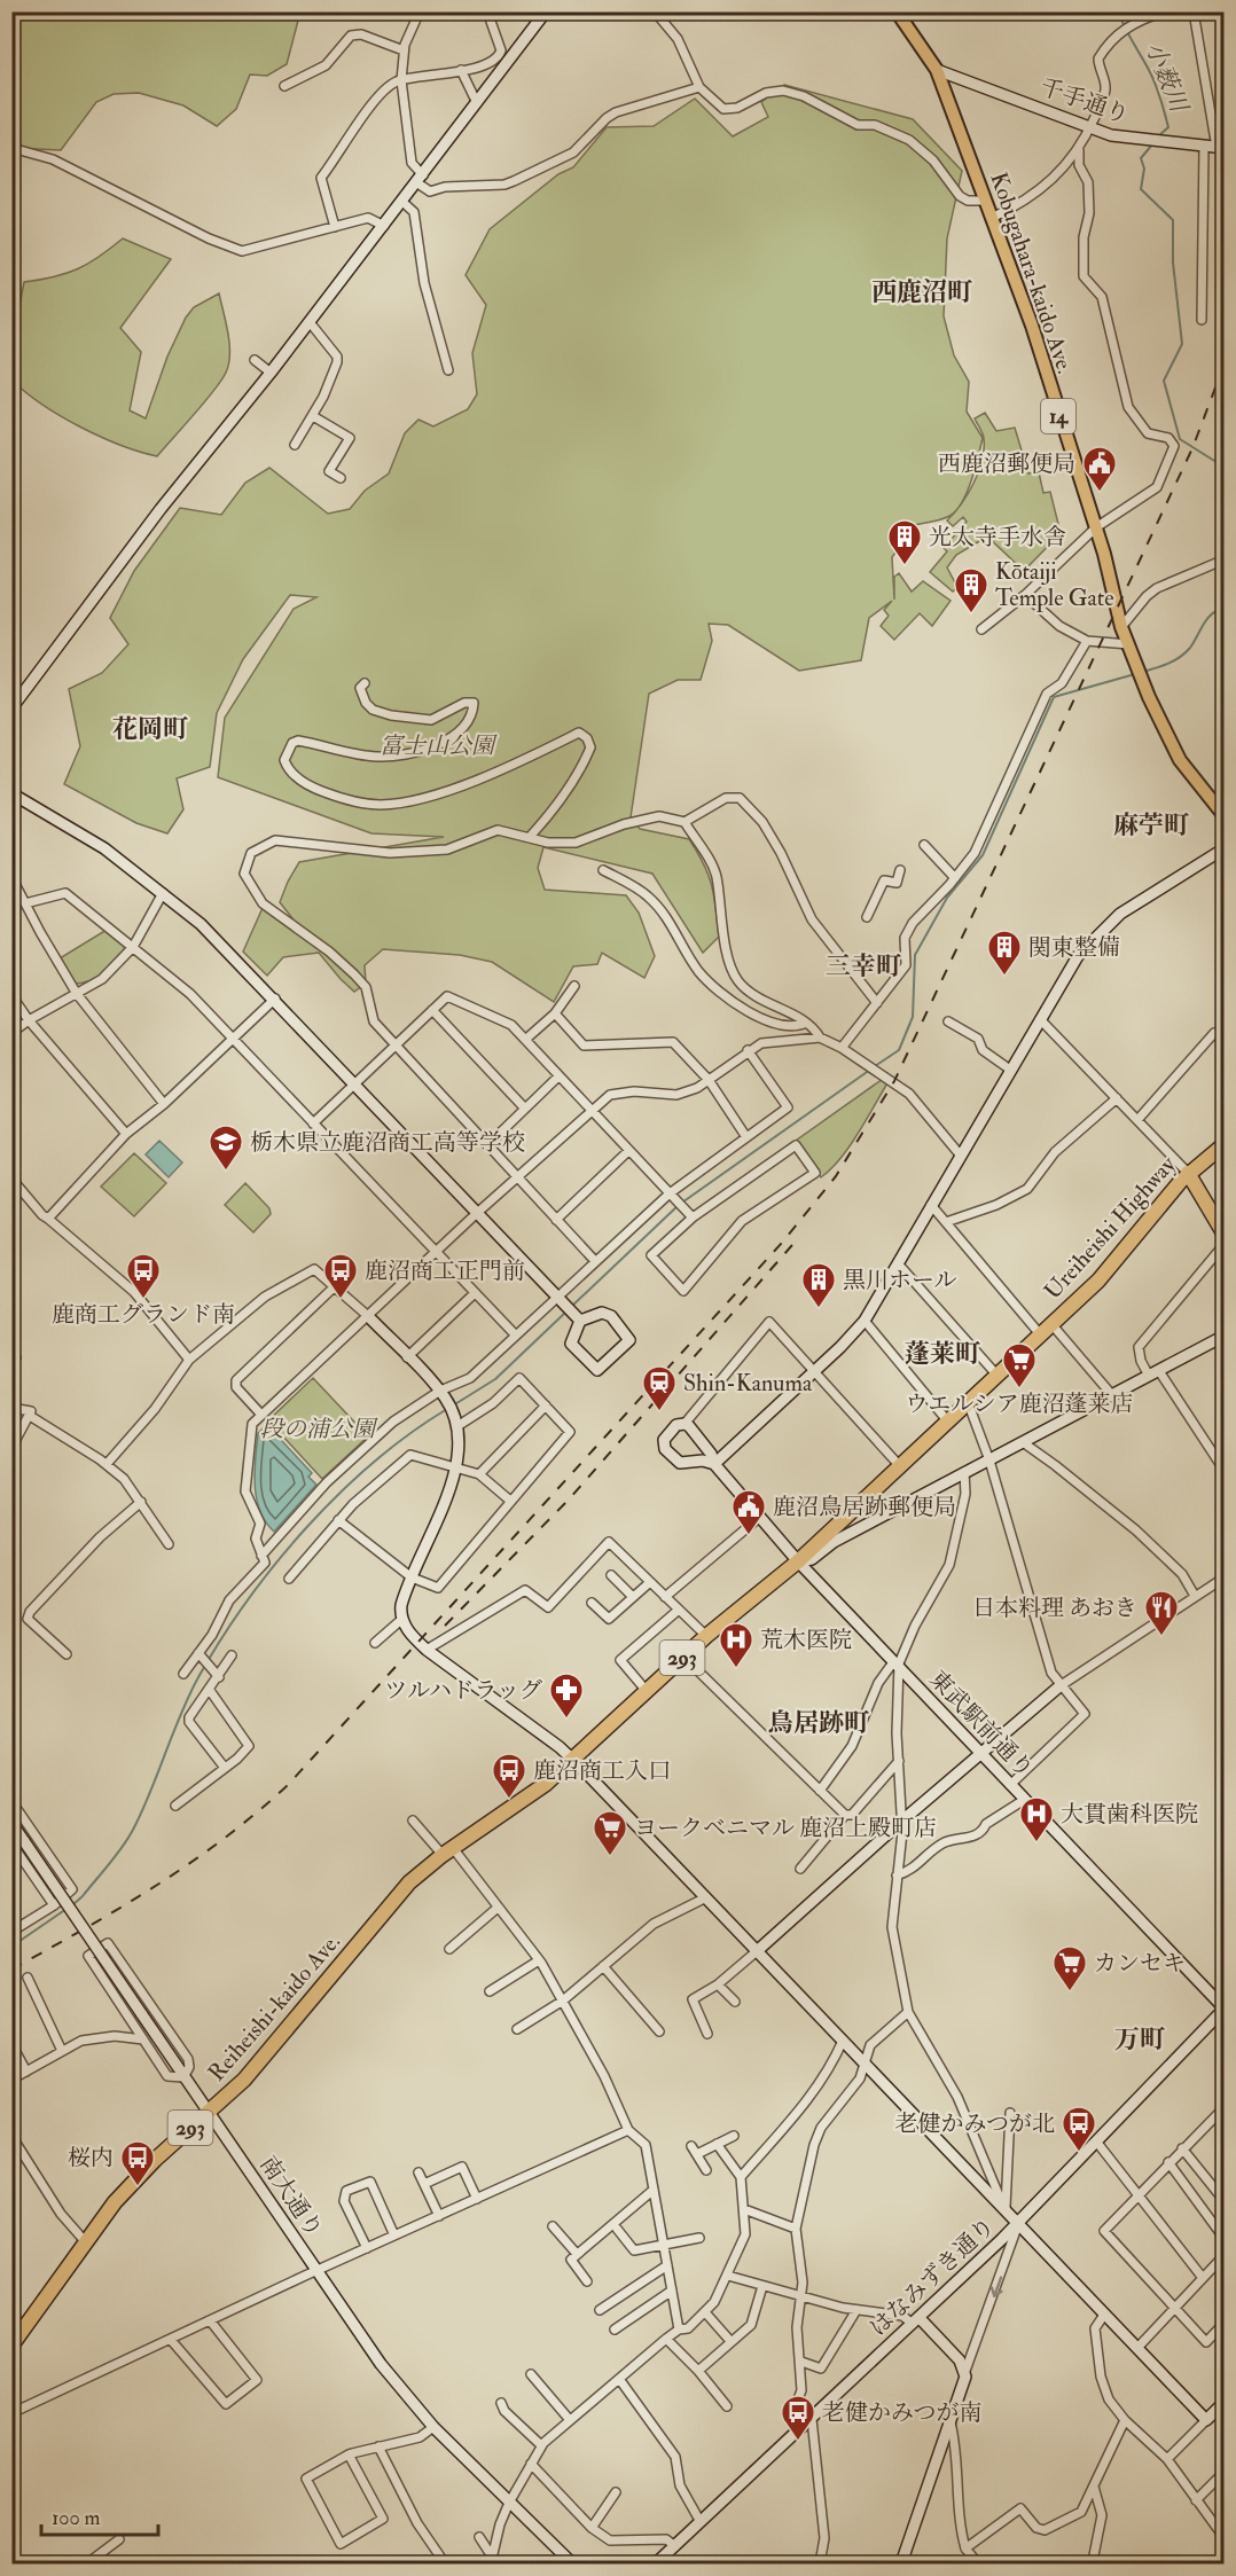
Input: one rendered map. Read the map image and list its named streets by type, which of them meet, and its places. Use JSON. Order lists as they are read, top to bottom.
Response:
{
  "streets": {
    "highway": ["Ureiheishi Highway", "293", "Reiheishi-kaido Ave."],
    "main road": ["Kobugahara-kaido Ave.", "14"],
    "street": [
      "千手通り",
      "東武駅前通り",
      "南大通り",
      "はなみずき通り"
    ]
  },
  "crossings": [
    ["千手通り", "Kobugahara-kaido Ave."],
    ["Ureiheishi Highway", "東武駅前通り"],
    ["Ureiheishi Highway", "Reiheishi-kaido Ave."],
    ["東武駅前通り", "はなみずき通り"],
    ["Reiheishi-kaido Ave.", "南大通り"]
  ],
  "districts": [
    "西鹿沼町",
    "花岡町",
    "麻苧町",
    "三幸町",
    "蓬莱町",
    "鳥居跡町",
    "万町"
  ],
  "water": ["小薮川"],
  "parks": ["富士山公園", "段の浦公園"],
  "places": {
    "public building": ["西鹿沼郵便局", "鹿沼鳥居跡郵便局"],
    "building": [
      "光太寺手水舎",
      "Kōtaiji Temple Gate",
      "関東整備",
      "黒川ホール"
    ],
    "school or university": ["栃木県立鹿沼商工高等学校"],
    "bus stop": [
      "鹿商工グランド南",
      "鹿沼商工正門前",
      "鹿沼商工入口",
      "老健かみつが北",
      "桜内",
      "老健かみつが南"
    ],
    "supermarket": ["ウエルシア鹿沼蓬莱店", "ヨークベニマル 鹿沼上殿町店", "カンセキ"],
    "station": ["Shin-Kanuma"],
    "restaurant": ["日本料理 あおき"],
    "hospital": ["荒木医院", "大貫歯科医院"],
    "pharmacy": ["ツルハドラッグ"]
  },
  "scale_bar": "100 m"
}
